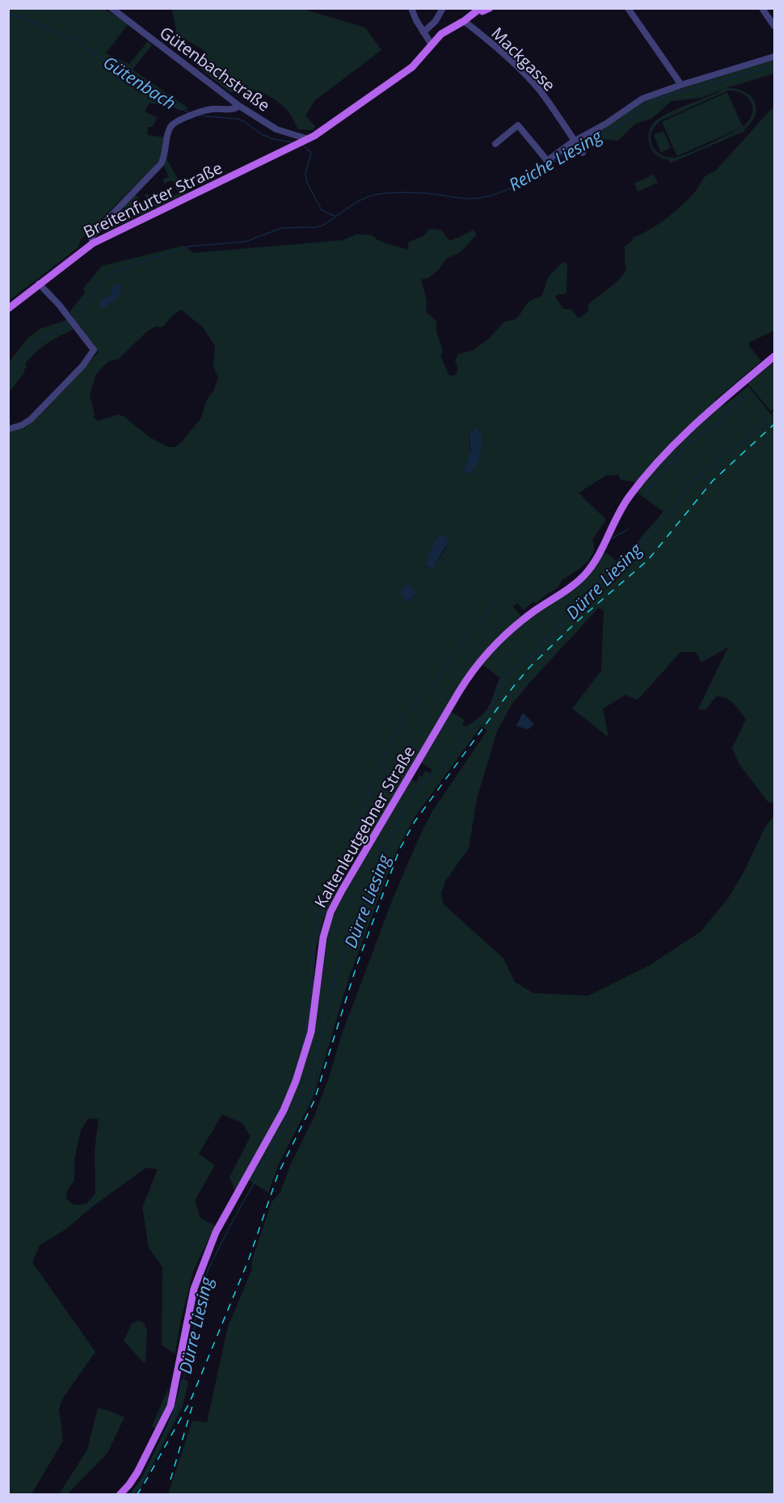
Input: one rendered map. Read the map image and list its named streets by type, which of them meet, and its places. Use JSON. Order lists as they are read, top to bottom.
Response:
{
  "streets": {
    "main road": ["Breitenfurter Straße", "Kaltenleutgebner Straße"],
    "street": ["Mackgasse", "Gütenbachstraße"]
  },
  "crossings": [
    ["Gütenbachstraße", "Breitenfurter Straße"]
  ],
  "water": ["Gütenbach", "Reiche Liesing", "Dürre Liesing"]
}
